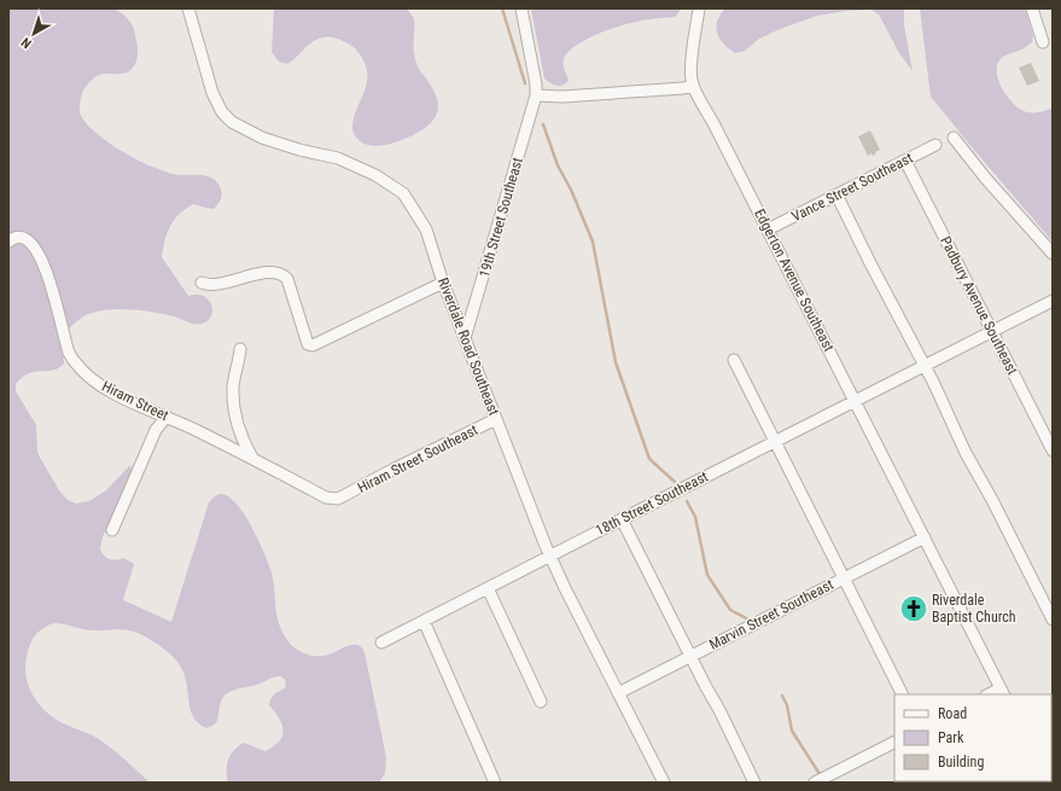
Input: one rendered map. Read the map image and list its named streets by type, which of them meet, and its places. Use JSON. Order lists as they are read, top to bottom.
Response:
{
  "streets": {
    "street": [
      "Vance Street Southeast",
      "19th Street Southeast",
      "Edgerton Avenue Southeast",
      "Padbury Avenue Southeast",
      "Riverdale Road Southeast",
      "Hiram Street",
      "Hiram Street Southeast",
      "18th Street Southeast",
      "Marvin Street Southeast"
    ]
  },
  "crossings": [
    ["Vance Street Southeast", "Edgerton Avenue Southeast"],
    ["Vance Street Southeast", "Padbury Avenue Southeast"],
    ["19th Street Southeast", "Riverdale Road Southeast"],
    ["Edgerton Avenue Southeast", "18th Street Southeast"],
    ["Edgerton Avenue Southeast", "Marvin Street Southeast"],
    ["Padbury Avenue Southeast", "18th Street Southeast"],
    ["Riverdale Road Southeast", "Hiram Street Southeast"],
    ["Riverdale Road Southeast", "18th Street Southeast"],
    ["Riverdale Road Southeast", "Marvin Street Southeast"],
    ["Hiram Street", "Hiram Street Southeast"]
  ],
  "places": {
    "church": ["Riverdale Baptist Church"]
  },
  "legend": ["Road", "Park", "Building"],
  "north": "bottom left"
}
